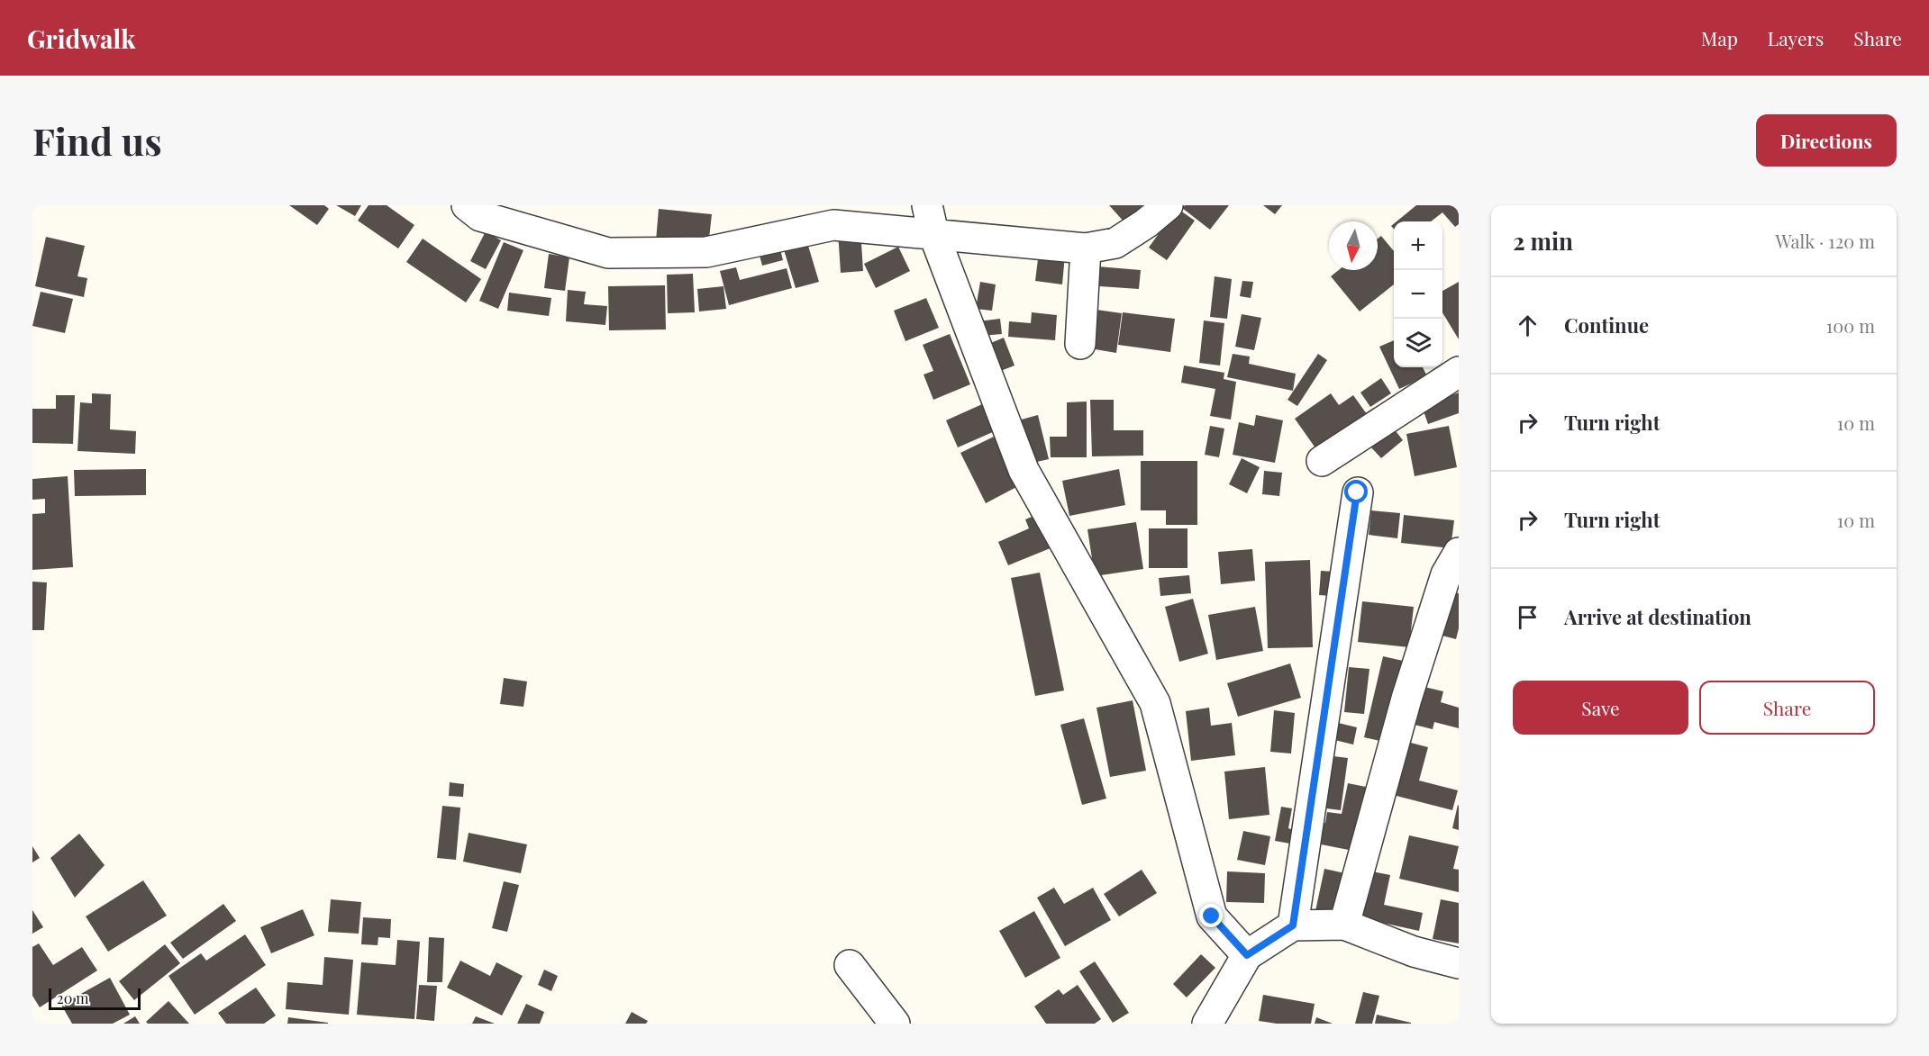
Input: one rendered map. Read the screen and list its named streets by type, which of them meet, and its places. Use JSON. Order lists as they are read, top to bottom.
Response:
{
  "scale_bar": "20 m",
  "north": "bottom",
  "page": {
    "header": "Gridwalk",
    "nav": ["Map", "Layers", "Share"],
    "buttons": [
      "Directions",
      ["Save", "Share"]
    ],
    "title": "Find us",
    "heading": ["2 min", "Walk · 120 m"],
    "map_buttons": ["+", "−"],
    "list": [
      ["Continue", "100 m"],
      ["Turn right", "10 m"],
      ["Turn right", "10 m"],
      "Arrive at destination"
    ],
    "scale": "20 m"
  }
}
